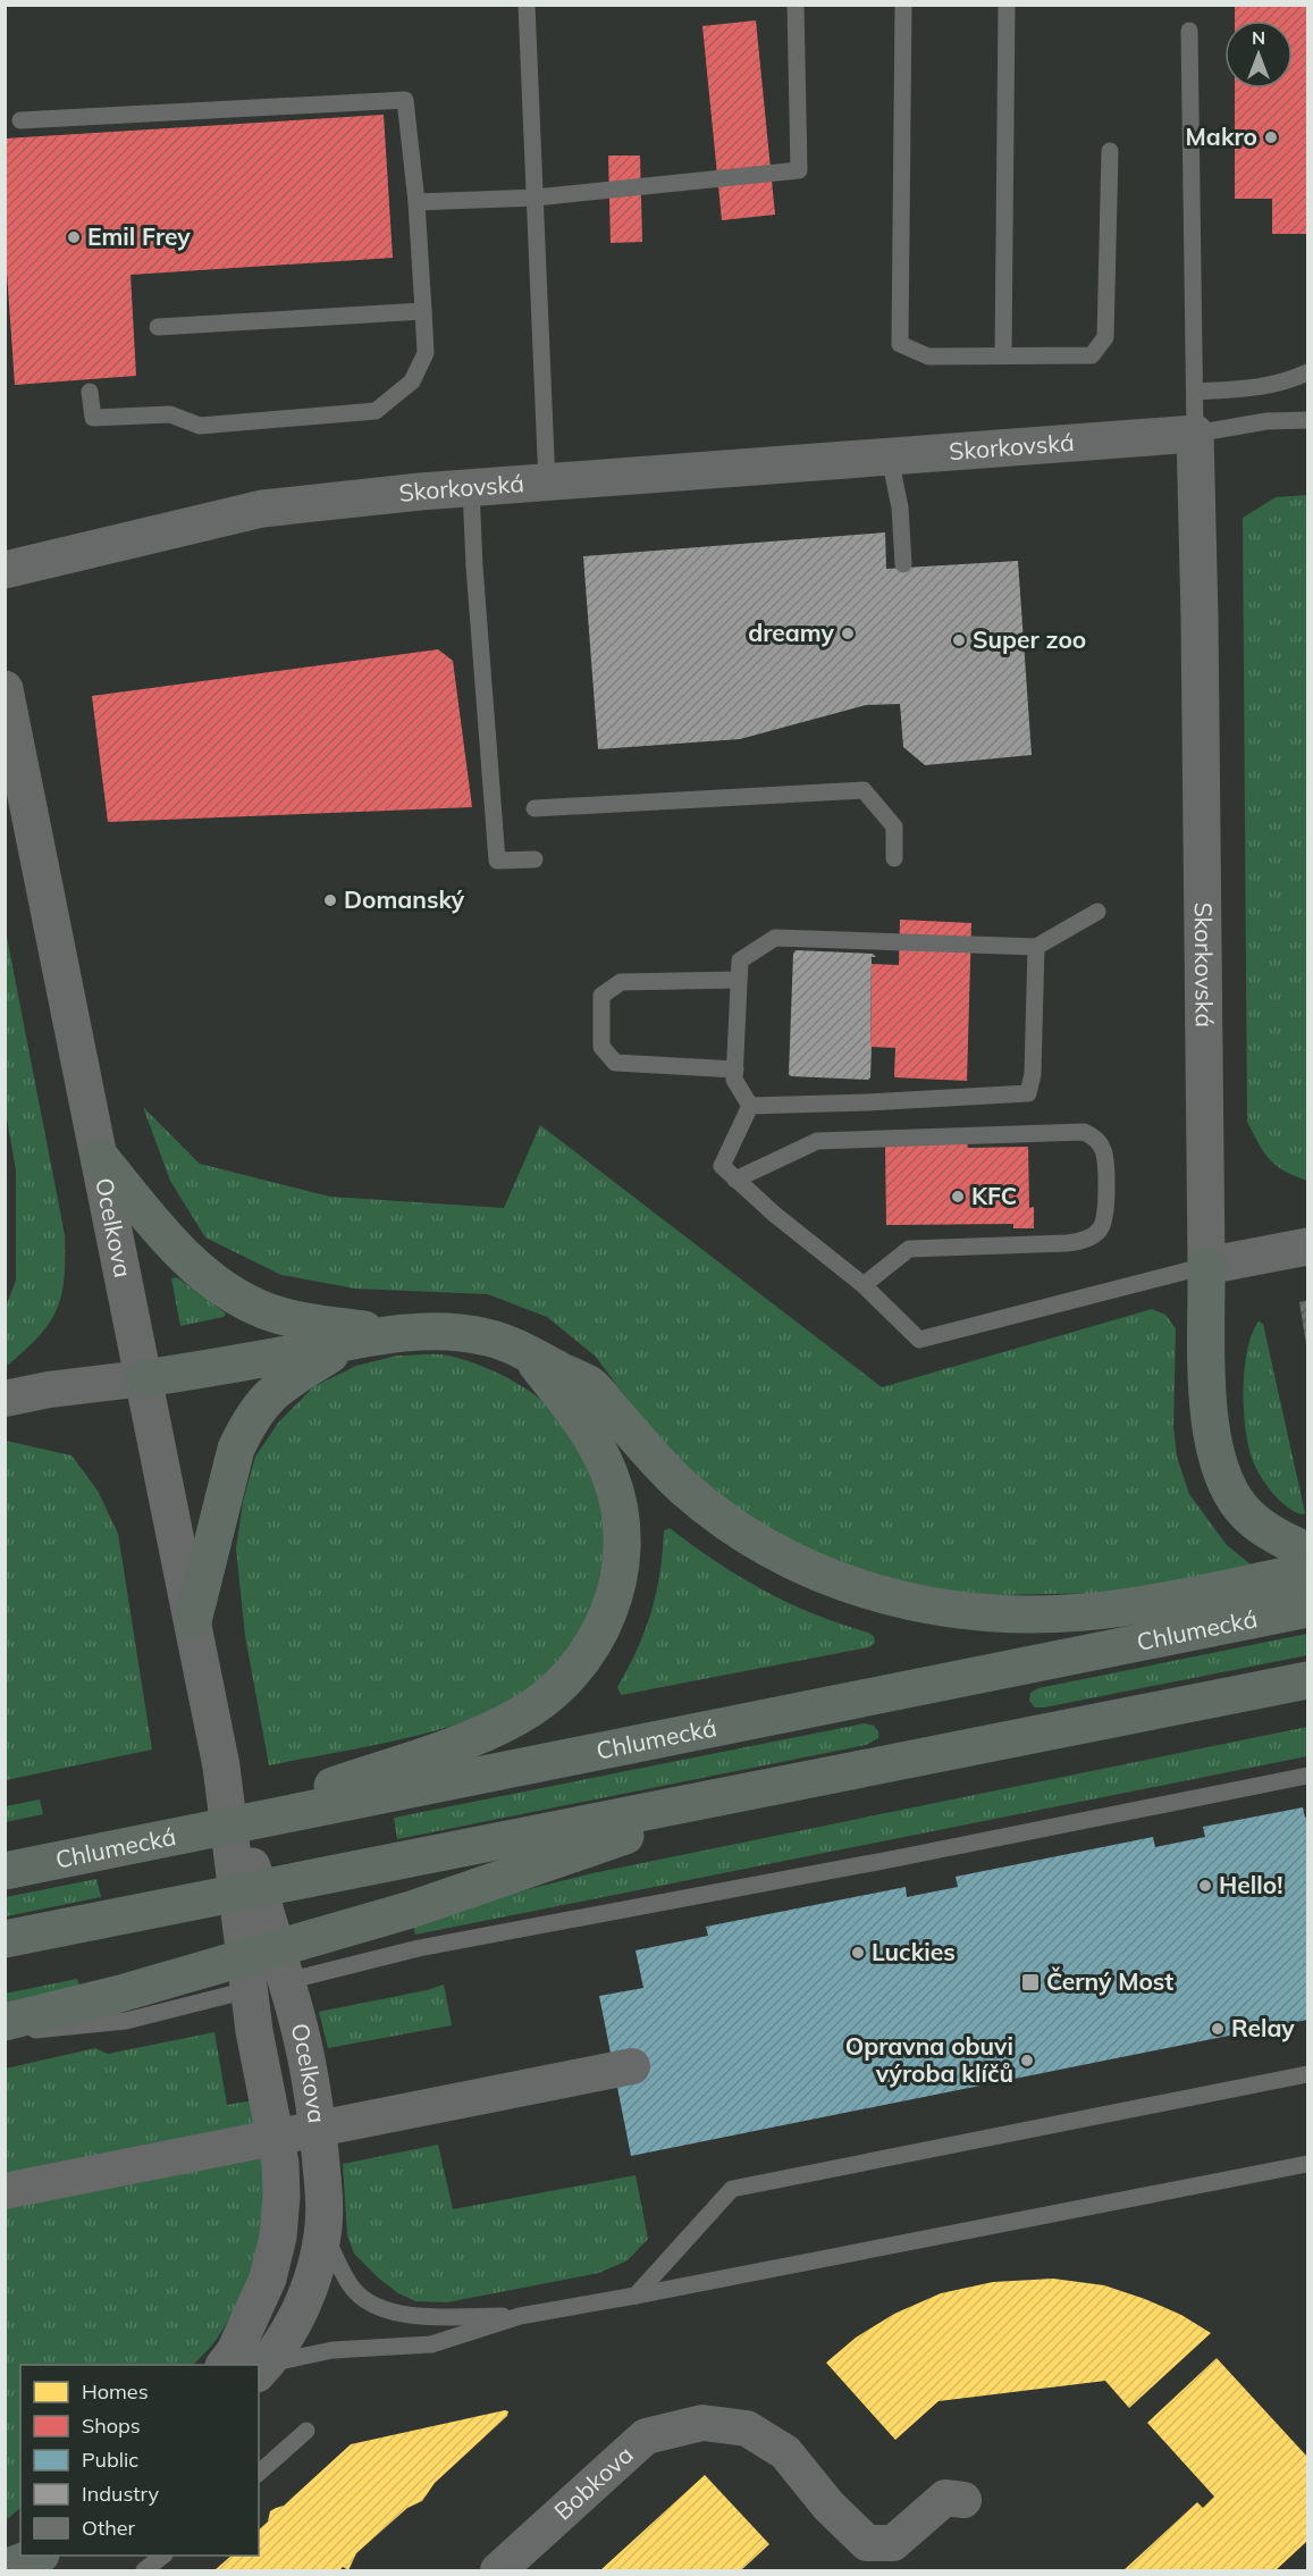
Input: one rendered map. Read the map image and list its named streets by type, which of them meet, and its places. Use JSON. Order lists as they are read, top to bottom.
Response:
{
  "streets": {
    "main road": ["Chlumecká"],
    "street": ["Skorkovská", "Ocelkova", "Bobkova"]
  },
  "places": {
    "other": [
      "Makro",
      "Emil Frey",
      "dreamy",
      "Super zoo",
      "Domanský",
      "KFC",
      "Hello!",
      "Luckies",
      "Relay",
      "Opravna obuvi výroba klíčů"
    ],
    "transit": ["Černý Most"]
  },
  "legend": [
    "Homes",
    "Shops",
    "Public",
    "Industry",
    "Other"
  ],
  "north": "top"
}
